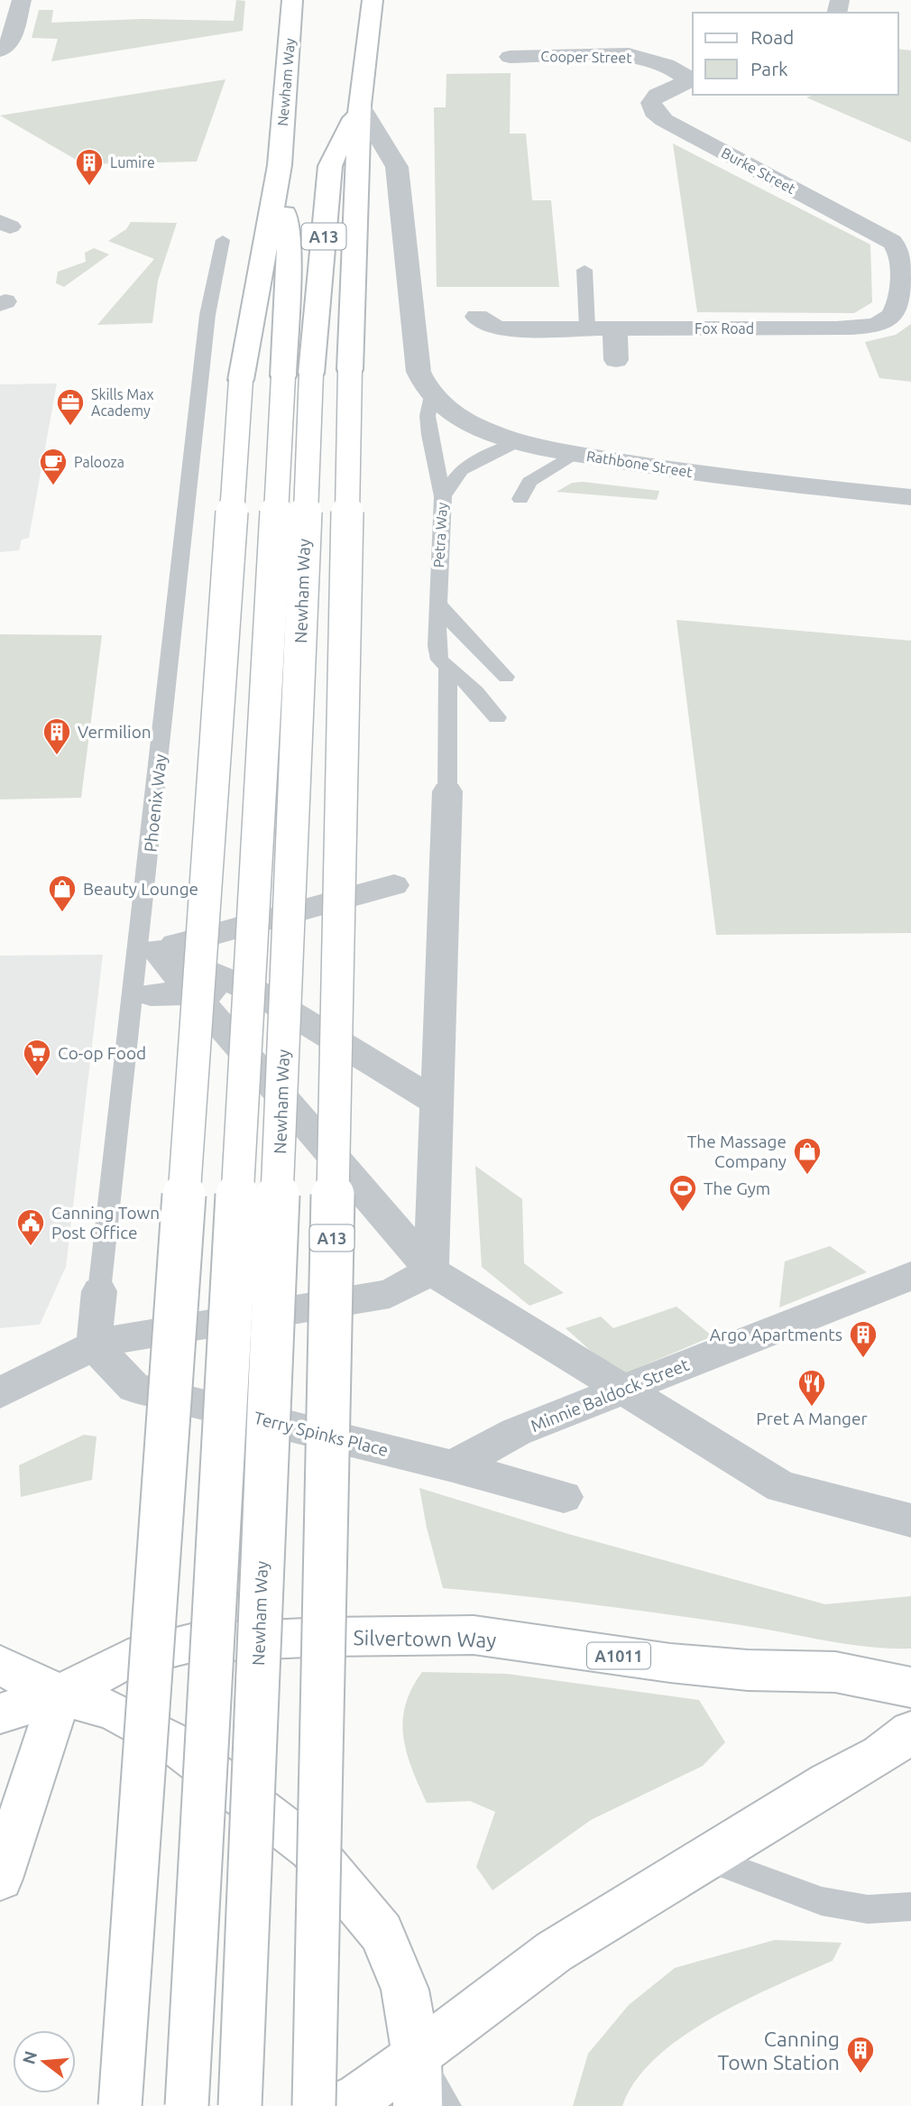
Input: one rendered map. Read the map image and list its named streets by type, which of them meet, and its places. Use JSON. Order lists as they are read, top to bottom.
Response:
{
  "streets": {
    "main road": [
      "Newham Way",
      "A13",
      "Silvertown Way",
      "A1011"
    ],
    "street": [
      "Cooper Street",
      "Burke Street",
      "Fox Road",
      "Rathbone Street",
      "Minnie Baldock Street",
      "Terry Spinks Place"
    ],
    "lane": ["Petra Way", "Phoenix Way"]
  },
  "crossings": [
    ["Cooper Street", "Burke Street"],
    ["Newham Way", "Rathbone Street"],
    ["Burke Street", "Fox Road"],
    ["Rathbone Street", "Petra Way"],
    ["Minnie Baldock Street", "Terry Spinks Place"],
    ["Silvertown Way", "A1011"]
  ],
  "places": {
    "building": [
      "Lumire",
      "Vermilion",
      "Argo Apartments",
      "Canning Town Station"
    ],
    "office": ["Skills Max Academy"],
    "cafe": ["Palooza"],
    "shop": ["Beauty Lounge", "The Massage Company"],
    "supermarket": ["Co-op Food"],
    "sports": ["The Gym"],
    "public building": ["Canning Town Post Office"],
    "restaurant": ["Pret A Manger"]
  },
  "legend": ["Road", "Park"],
  "north": "left"
}
